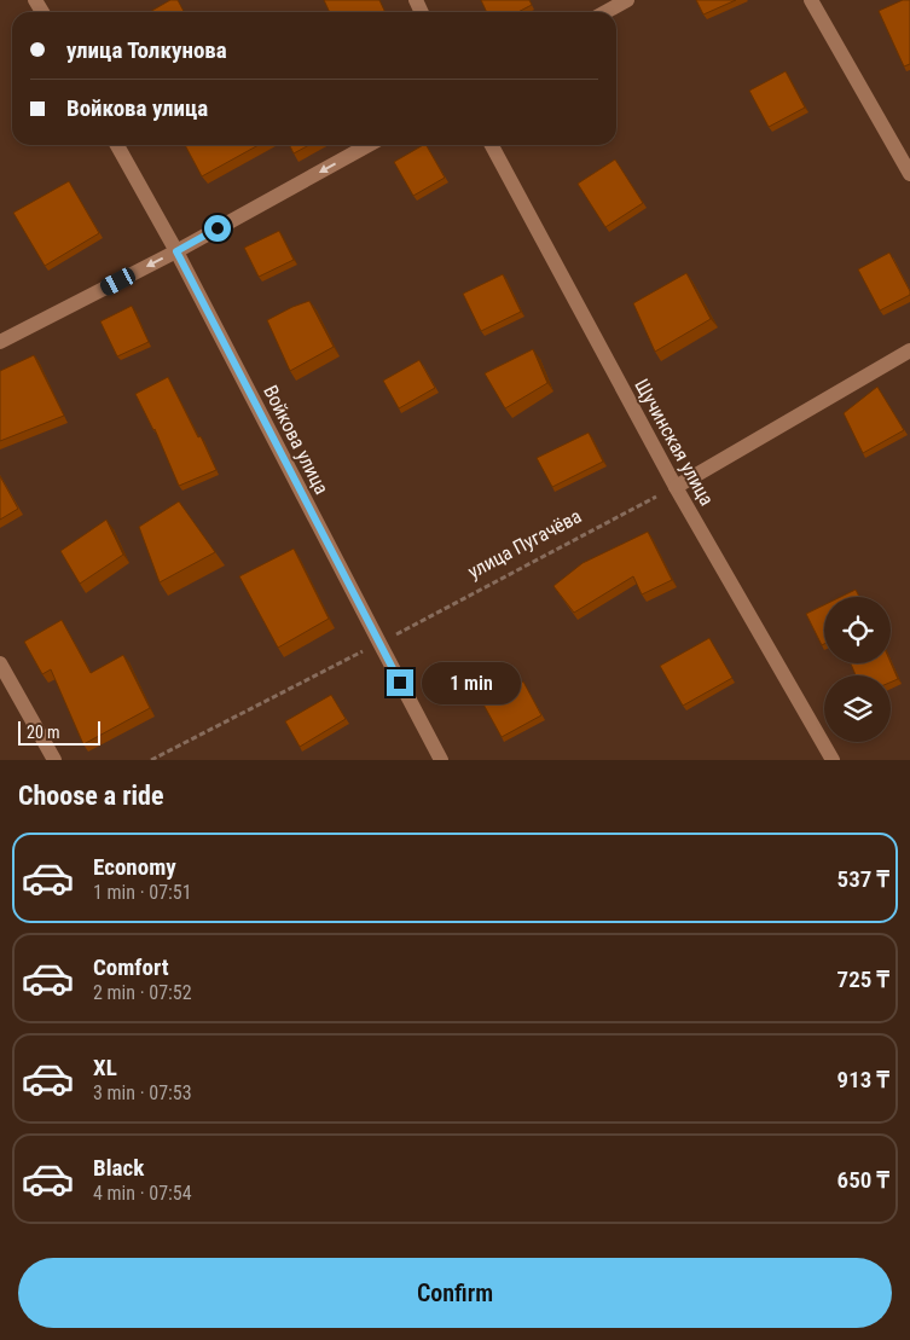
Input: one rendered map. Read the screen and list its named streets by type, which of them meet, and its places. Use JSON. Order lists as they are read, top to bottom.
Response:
{
  "streets": {
    "street": ["Войкова улица", "Щучинская улица"],
    "path": ["улица Пугачёва"]
  },
  "crossings": [
    ["Войкова улица", "улица Пугачёва"],
    ["Щучинская улица", "улица Пугачёва"]
  ],
  "scale_bar": "20 m",
  "page": {
    "banner": ["улица Толкунова", "Войкова улица"],
    "bubble": "1 min",
    "scale": "20 m",
    "heading": "Choose a ride",
    "list": [
      {
        "name": "Economy",
        "note": "1 min · 07:51",
        "value": "537 ₸"
      },
      {
        "name": "Comfort",
        "note": "2 min · 07:52",
        "value": "725 ₸"
      },
      {
        "name": "XL",
        "note": "3 min · 07:53",
        "value": "913 ₸"
      },
      {
        "name": "Black",
        "note": "4 min · 07:54",
        "value": "650 ₸"
      }
    ],
    "buttons": "Confirm"
  }
}
